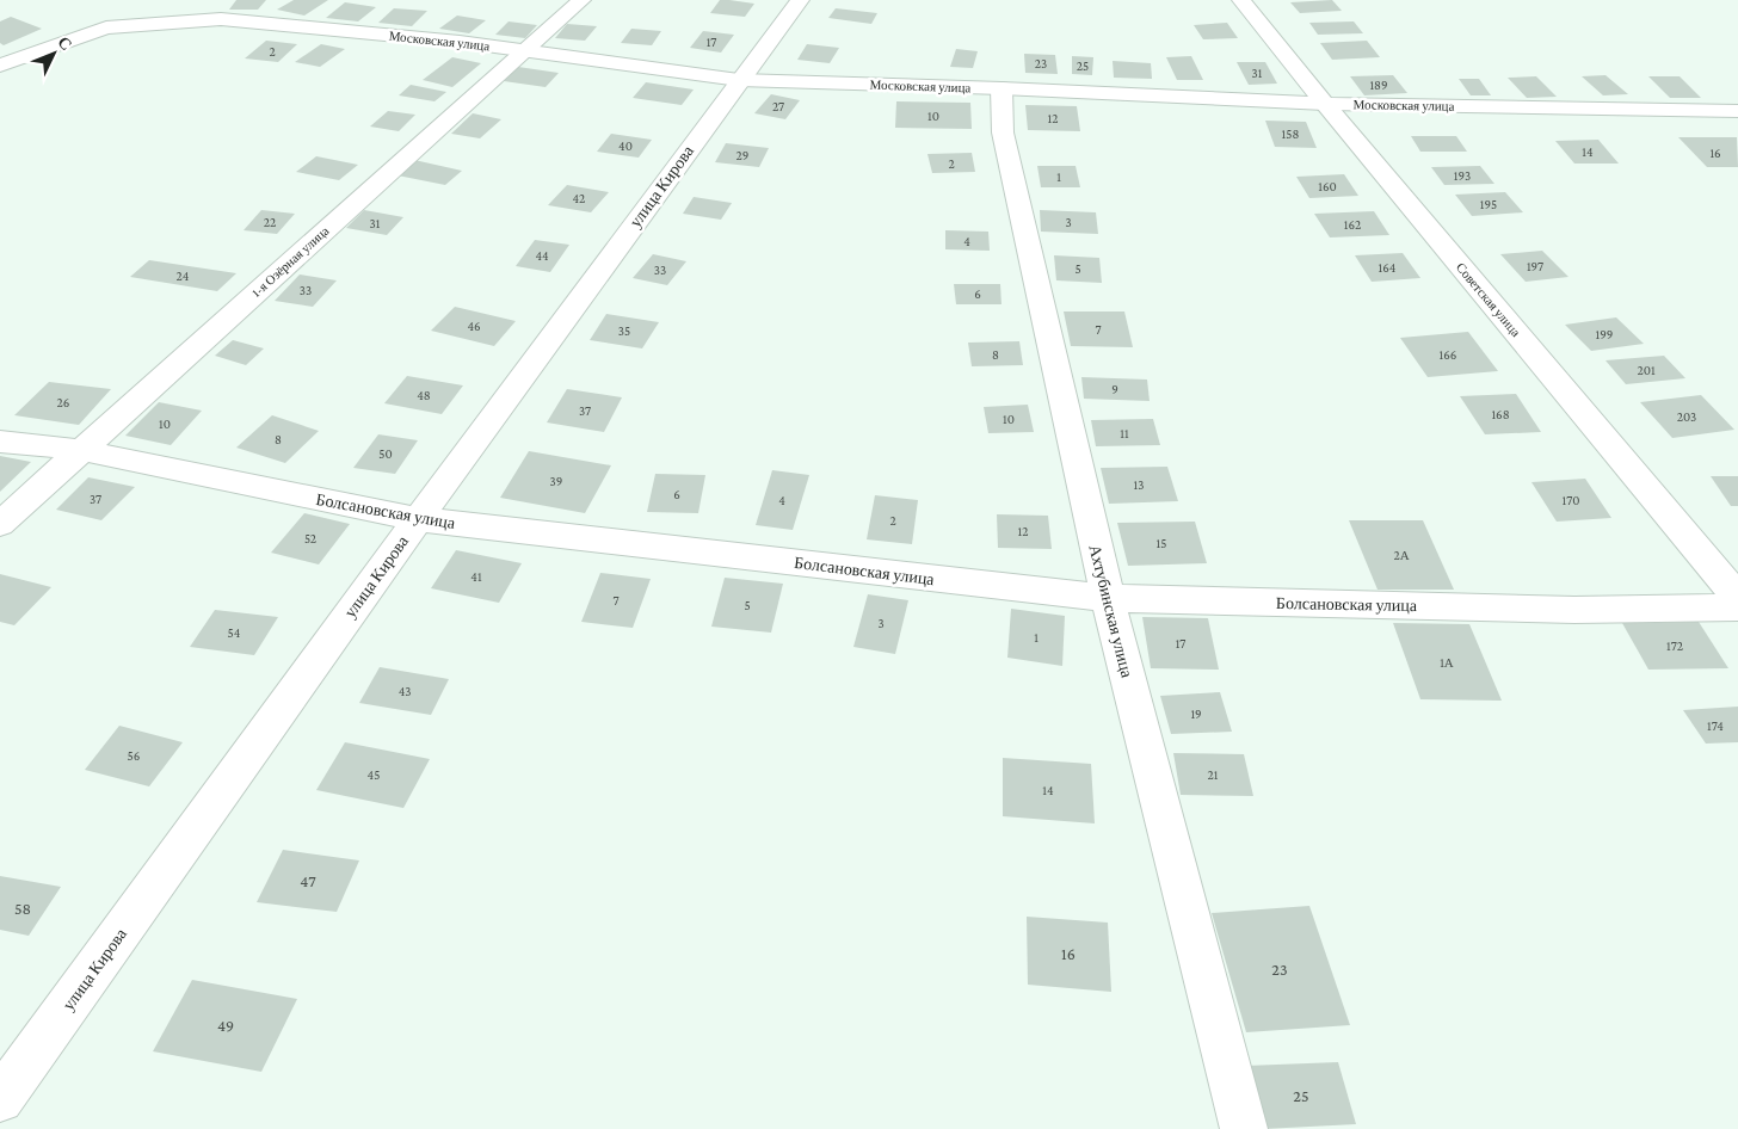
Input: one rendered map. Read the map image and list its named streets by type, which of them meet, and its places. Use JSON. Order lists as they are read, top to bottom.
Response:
{
  "streets": {
    "street": [
      "Московская улица",
      "улица Кирова",
      "1-я Озёрная улица",
      "Советская улица",
      "Болсановская улица",
      "Ахтубинская улица"
    ]
  },
  "crossings": [
    ["Московская улица", "улица Кирова"],
    ["Московская улица", "1-я Озёрная улица"],
    ["Московская улица", "Советская улица"],
    ["Московская улица", "Ахтубинская улица"],
    ["улица Кирова", "Болсановская улица"],
    ["1-я Озёрная улица", "Болсановская улица"],
    ["Болсановская улица", "Ахтубинская улица"]
  ],
  "house_numbers": [
    "17",
    "2",
    "23",
    "25",
    "31",
    "189",
    "27",
    "10",
    "12",
    "158",
    "40",
    "14",
    "16",
    "29",
    "2",
    "193",
    "1",
    "160",
    "42",
    "195",
    "22",
    "3",
    "31",
    "162",
    "4",
    "44",
    "197",
    "164",
    "5",
    "33",
    "24",
    "33",
    "6",
    "46",
    "7",
    "35",
    "199",
    "8",
    "166",
    "201",
    "9",
    "48",
    "26",
    "37",
    "168",
    "203",
    "10",
    "10",
    "11",
    "8",
    "50",
    "39",
    "13",
    "6",
    "37",
    "4",
    "170",
    "2",
    "12",
    "52",
    "15",
    "2А",
    "41",
    "7",
    "5",
    "3",
    "54",
    "1",
    "17",
    "172",
    "1А",
    "43",
    "19",
    "174",
    "56",
    "45",
    "21",
    "14",
    "47",
    "58",
    "16",
    "23",
    "49",
    "25"
  ],
  "north": "top right"
}
